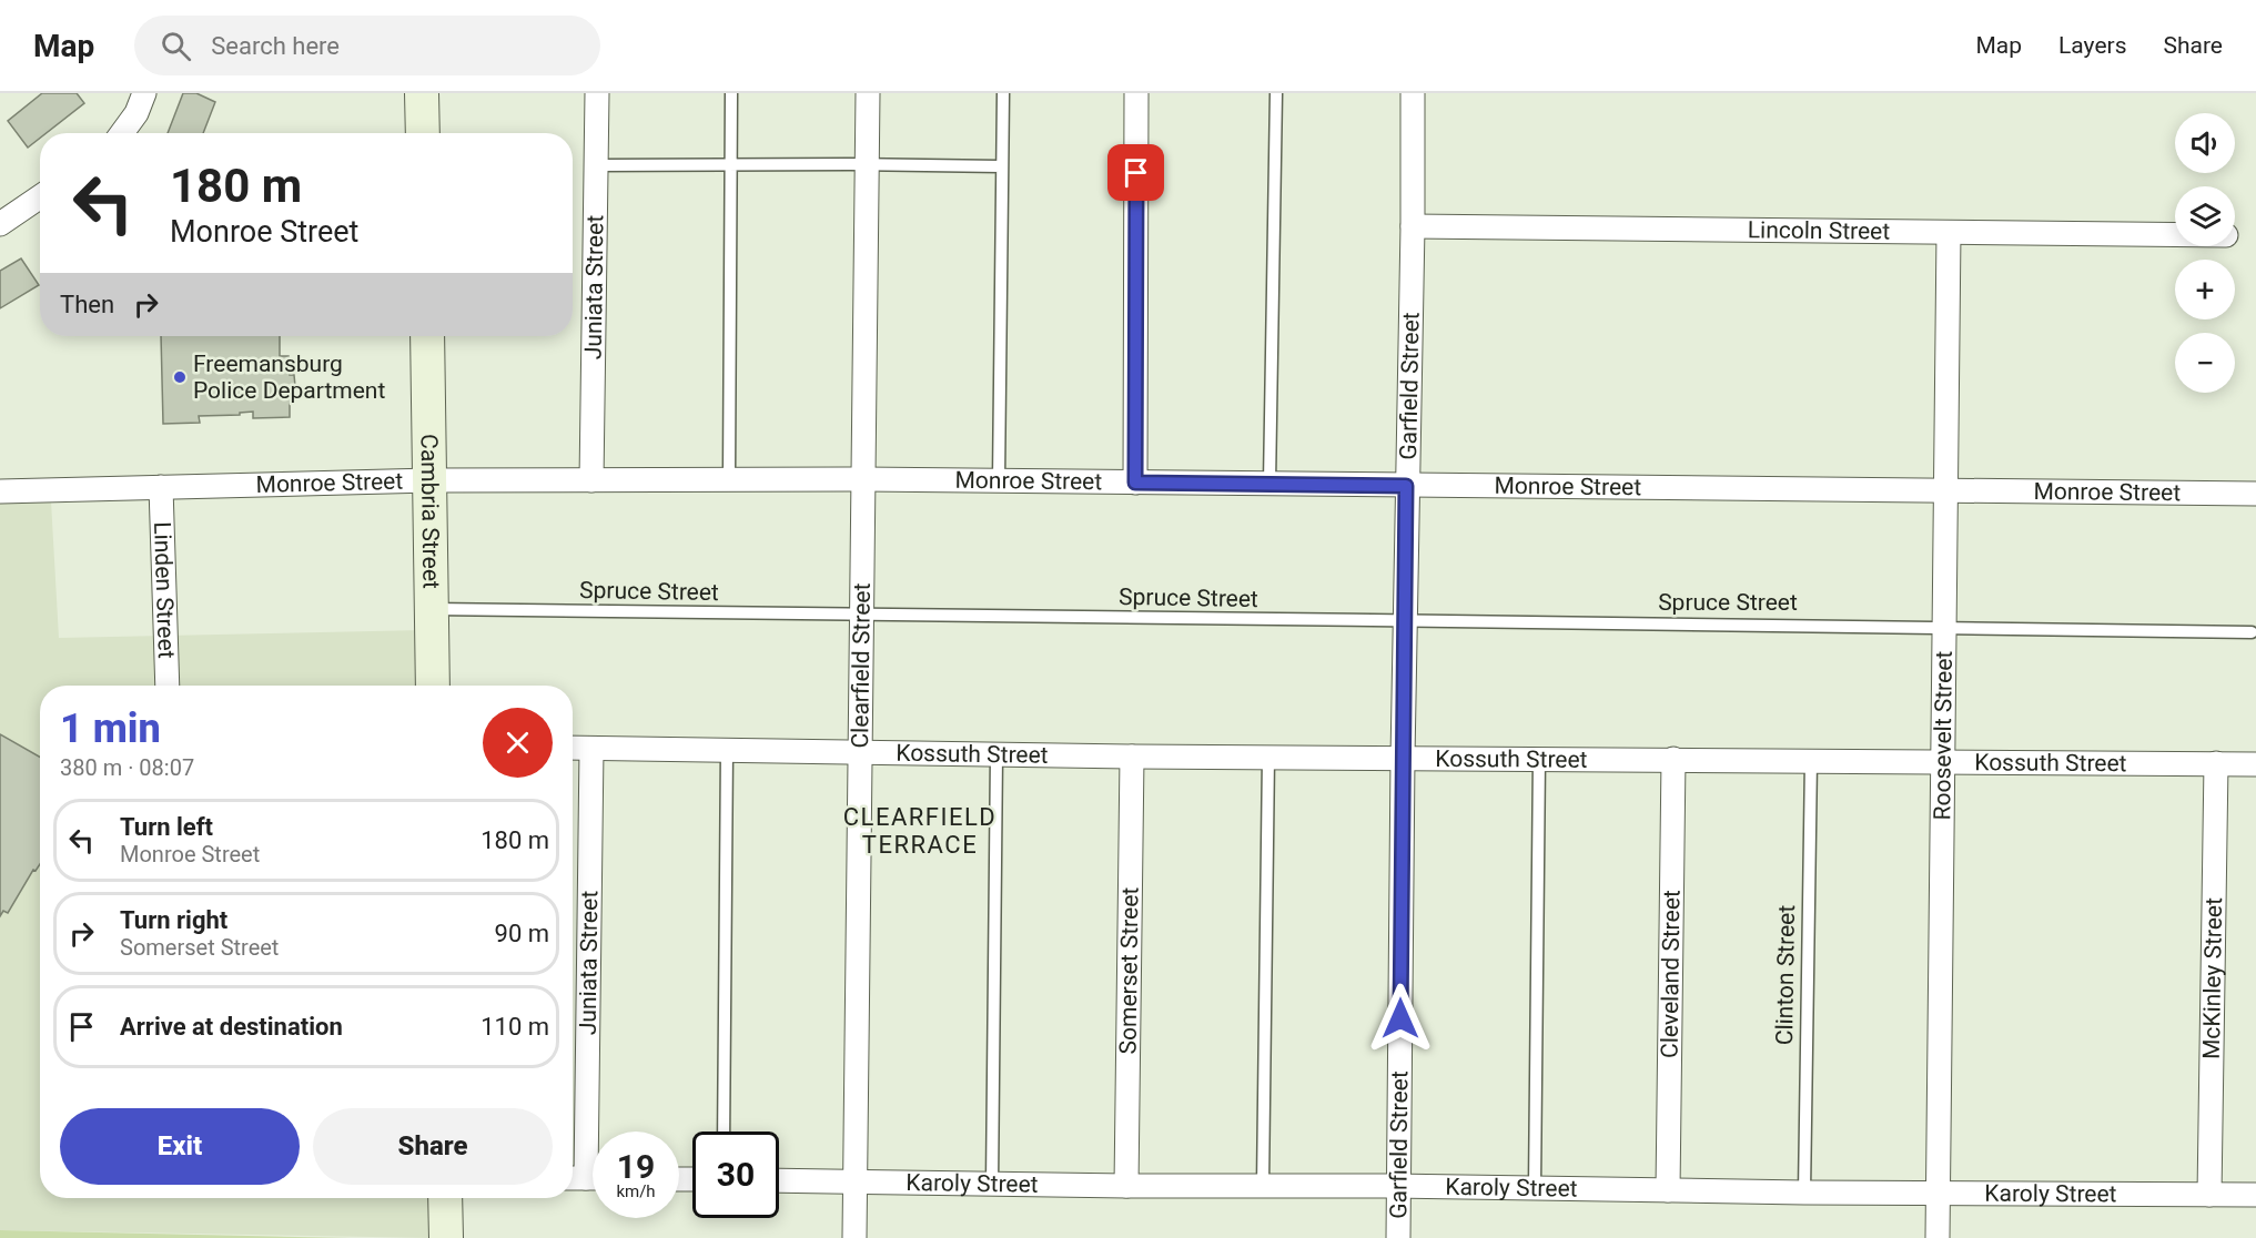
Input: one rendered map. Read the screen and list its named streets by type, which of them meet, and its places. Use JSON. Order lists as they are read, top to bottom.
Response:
{
  "streets": {
    "street": [
      "Lincoln Street",
      "Juniata Street",
      "Garfield Street",
      "Monroe Street",
      "Cambria Street",
      "Linden Street",
      "Clearfield Street",
      "Roosevelt Street",
      "Kossuth Street",
      "Somerset Street",
      "Cleveland Street",
      "McKinley Street",
      "Karoly Street"
    ],
    "lane": ["Spruce Street", "Clinton Street"]
  },
  "crossings": [
    ["Lincoln Street", "Garfield Street"],
    ["Lincoln Street", "Roosevelt Street"],
    ["Juniata Street", "Monroe Street"],
    ["Juniata Street", "Kossuth Street"],
    ["Garfield Street", "Monroe Street"],
    ["Garfield Street", "Spruce Street"],
    ["Garfield Street", "Kossuth Street"],
    ["Garfield Street", "Karoly Street"],
    ["Monroe Street", "Cambria Street"],
    ["Monroe Street", "Linden Street"],
    ["Monroe Street", "Clearfield Street"],
    ["Monroe Street", "Roosevelt Street"],
    ["Cambria Street", "Spruce Street"],
    ["Spruce Street", "Clearfield Street"],
    ["Spruce Street", "Roosevelt Street"],
    ["Clearfield Street", "Kossuth Street"],
    ["Clearfield Street", "Karoly Street"],
    ["Roosevelt Street", "Kossuth Street"],
    ["Roosevelt Street", "Karoly Street"],
    ["Kossuth Street", "Somerset Street"],
    ["Kossuth Street", "Cleveland Street"],
    ["Kossuth Street", "Clinton Street"],
    ["Kossuth Street", "McKinley Street"],
    ["Somerset Street", "Karoly Street"],
    ["Cleveland Street", "Karoly Street"],
    ["Clinton Street", "Karoly Street"],
    ["McKinley Street", "Karoly Street"]
  ],
  "districts": ["CLEARFIELD TERRACE"],
  "places": ["Freemansburg Police Department"],
  "page": {
    "header": "Map",
    "search": "Search here",
    "nav": ["Map", "Layers", "Share"],
    "map_buttons": ["+", "−"],
    "turn": ["180 m", "Monroe Street"],
    "then": "Then",
    "heading": ["1 min", "380 m · 08:07"],
    "list": [
      {
        "name": "Turn left",
        "note": "Monroe Street",
        "value": "180 m"
      },
      {
        "name": "Turn right",
        "note": "Somerset Street",
        "value": "90 m"
      },
      {
        "name": "Arrive at destination",
        "value": "110 m"
      }
    ],
    "buttons": ["Exit", "Share"],
    "speed": "19 km/h",
    "limit": "30"
  }
}
